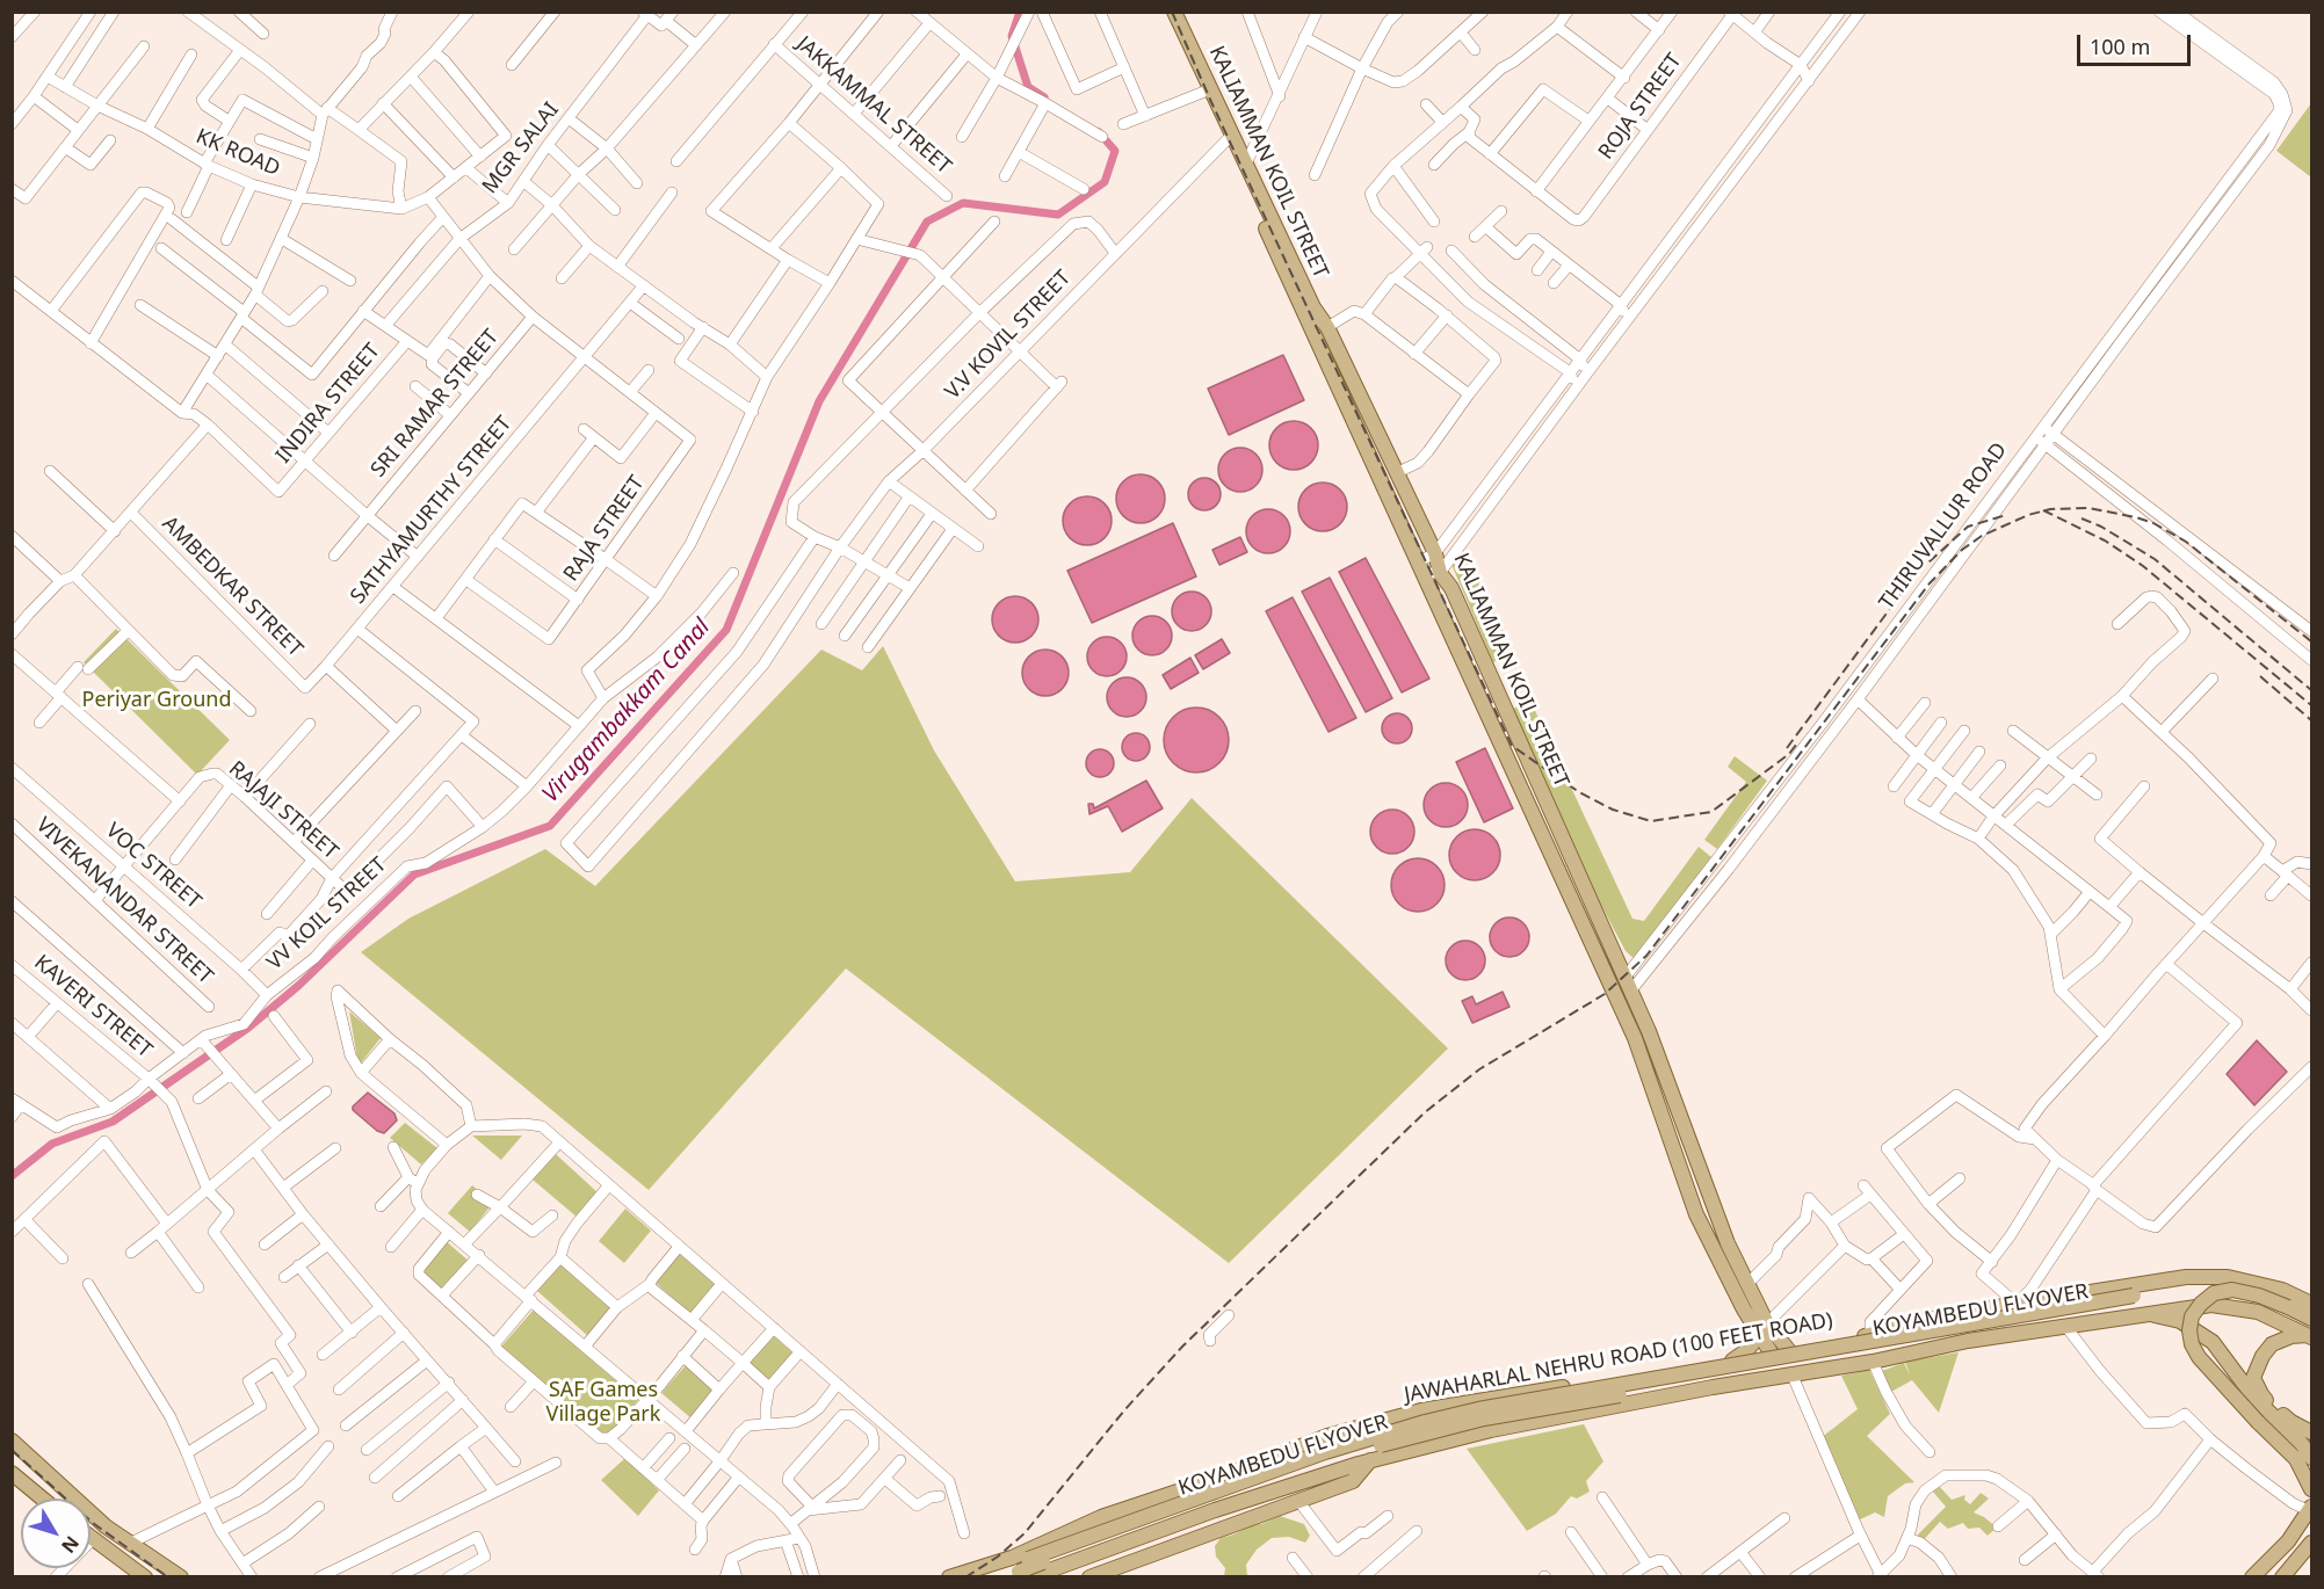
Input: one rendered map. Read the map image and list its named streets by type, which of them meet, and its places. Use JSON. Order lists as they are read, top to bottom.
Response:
{
  "streets": {
    "main road": ["KALIAMMAN KOIL STREET", "KOYAMBEDU FLYOVER", "JAWAHARLAL NEHRU ROAD (100 FEET ROAD)"],
    "street": [
      "JAKKAMMAL STREET",
      "ROJA STREET",
      "MGR SALAI",
      "KK ROAD",
      "V.V KOVIL STREET",
      "INDIRA STREET",
      "SRI RAMAR STREET",
      "SATHYAMURTHY STREET",
      "THIRUVALLUR ROAD",
      "RAJA STREET",
      "AMBEDKAR STREET",
      "RAJAJI STREET",
      "VOC STREET",
      "VIVEKANANDAR STREET",
      "VV KOIL STREET",
      "KAVERI STREET"
    ]
  },
  "crossings": [
    ["KALIAMMAN KOIL STREET", "V.V KOVIL STREET"],
    ["KALIAMMAN KOIL STREET", "THIRUVALLUR ROAD"],
    ["KALIAMMAN KOIL STREET", "JAWAHARLAL NEHRU ROAD (100 FEET ROAD)"],
    ["SATHYAMURTHY STREET", "AMBEDKAR STREET"],
    ["VOC STREET", "VV KOIL STREET"],
    ["VV KOIL STREET", "KAVERI STREET"],
    ["KOYAMBEDU FLYOVER", "JAWAHARLAL NEHRU ROAD (100 FEET ROAD)"]
  ],
  "water": ["Virugambakkam Canal"],
  "parks": ["Periyar Ground", "SAF Games Village Park"],
  "scale_bar": "100 m",
  "north": "bottom right"
}
